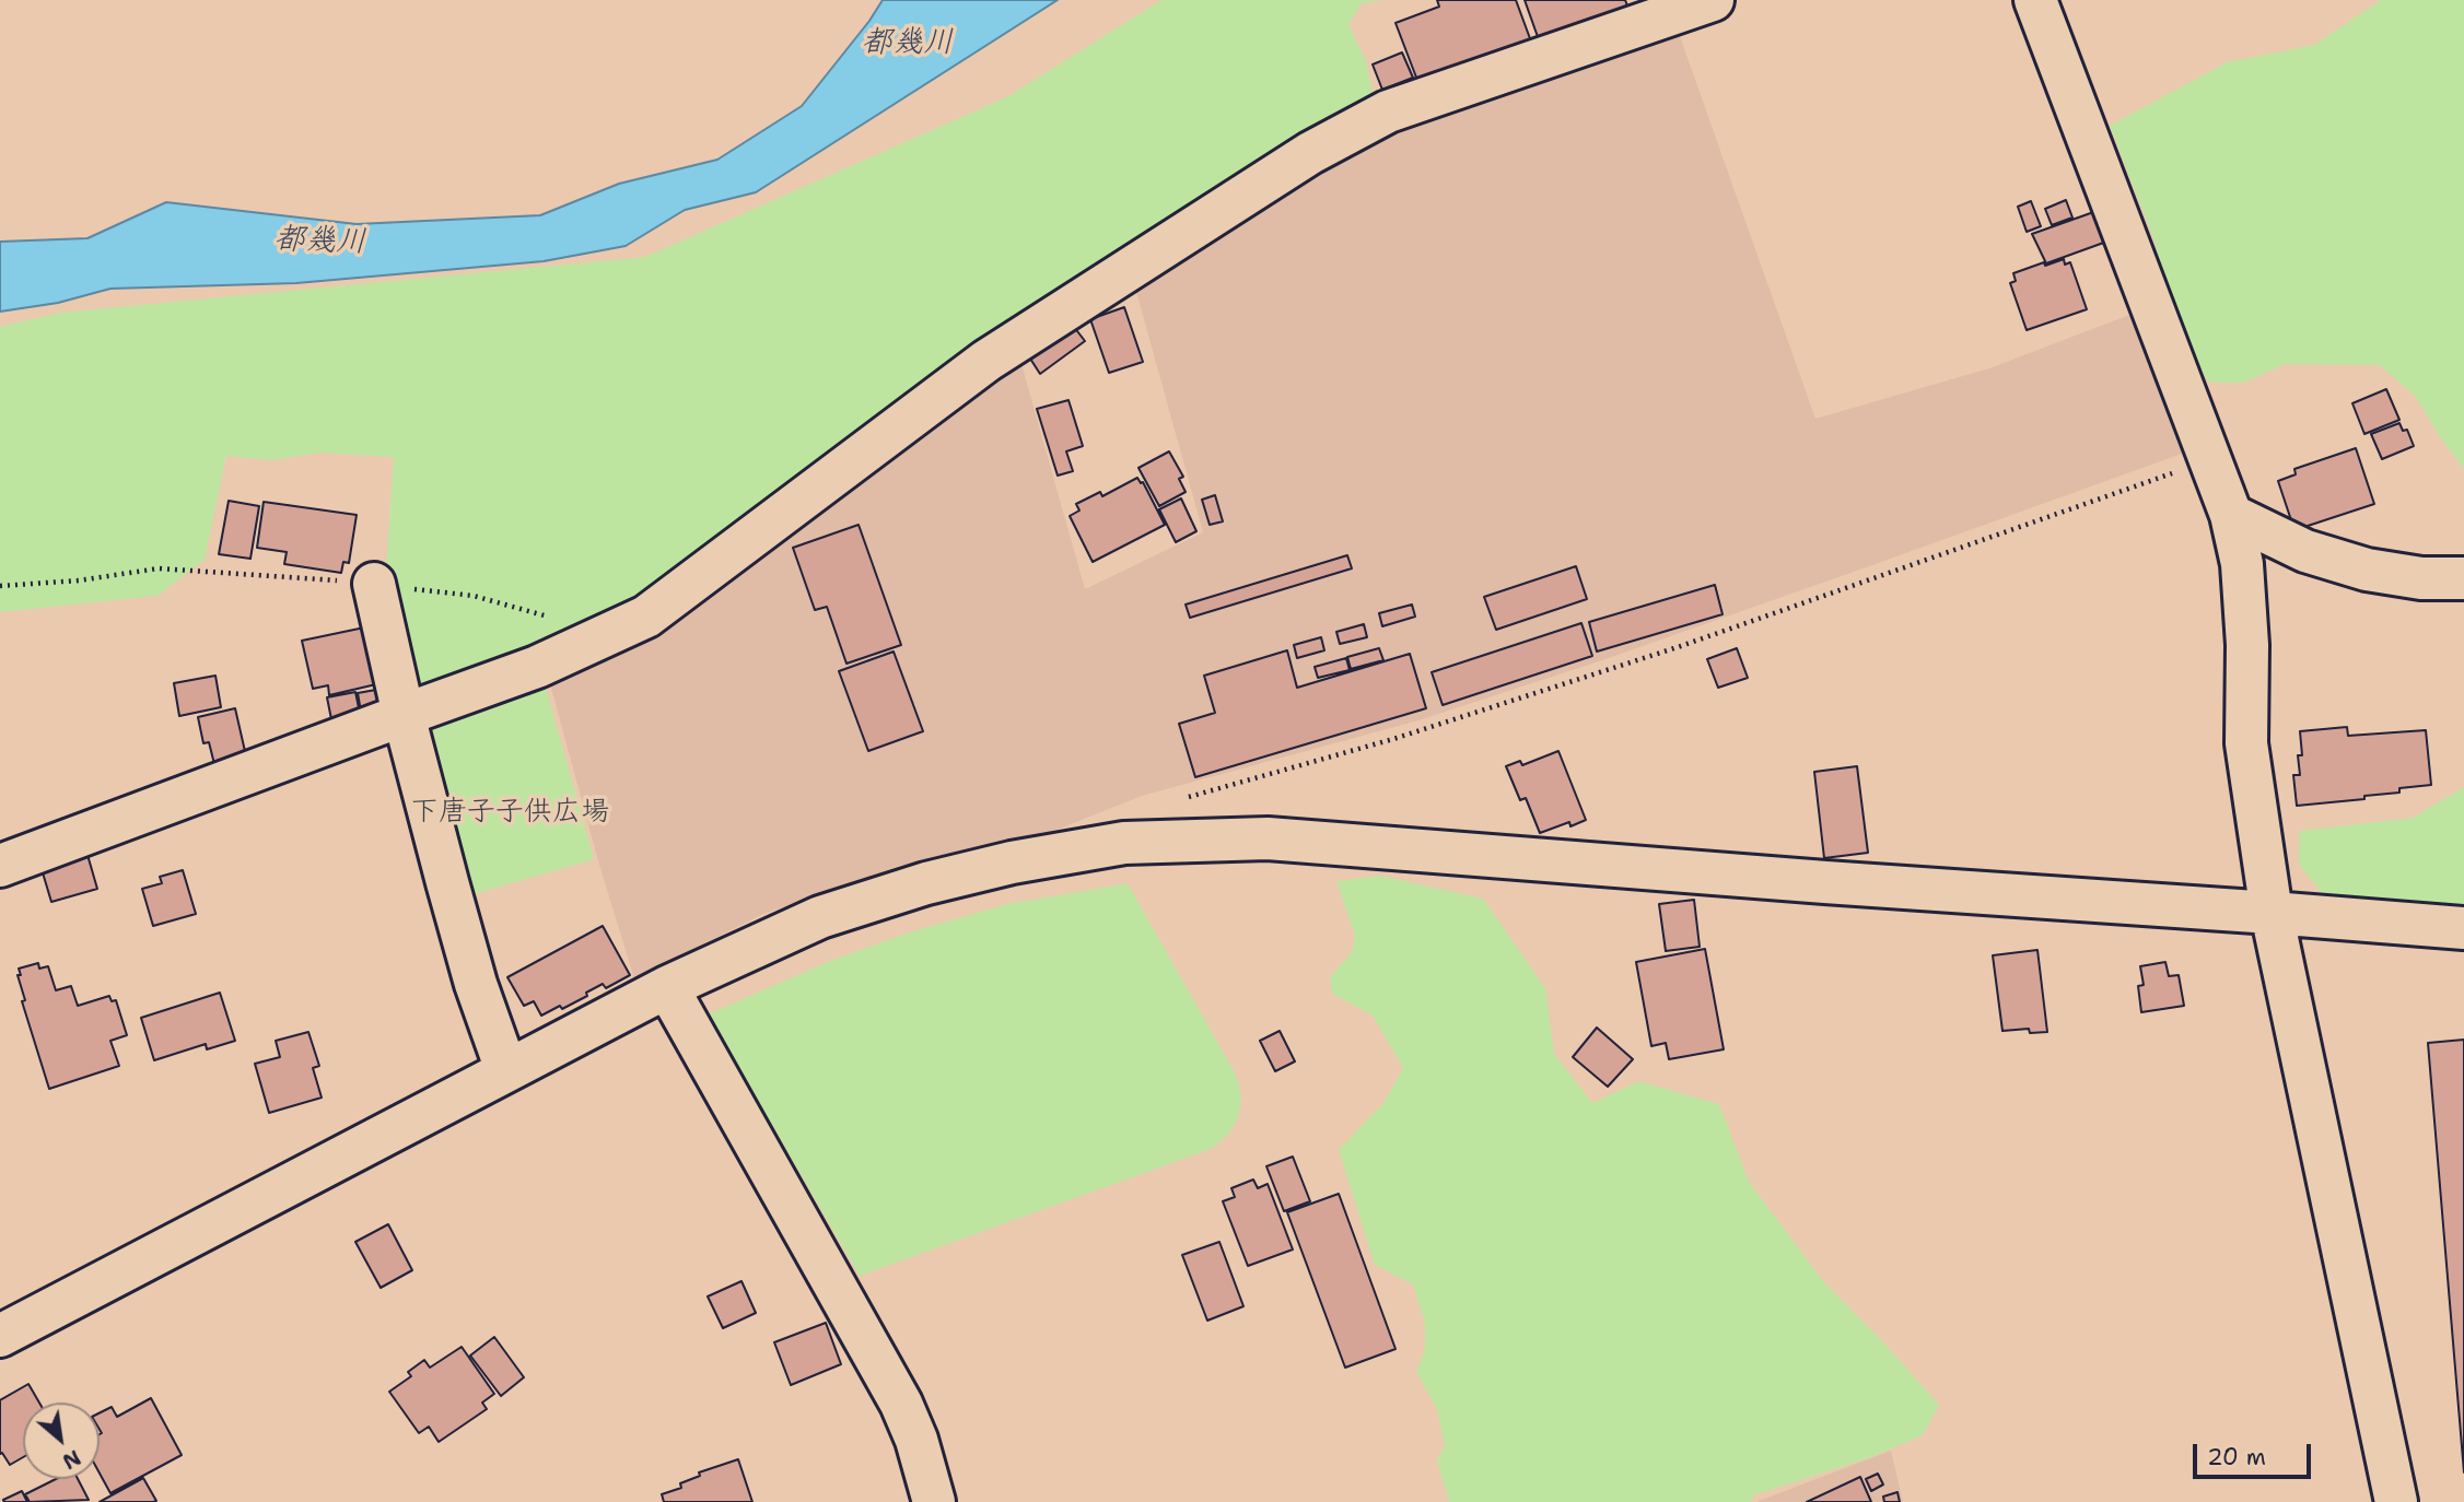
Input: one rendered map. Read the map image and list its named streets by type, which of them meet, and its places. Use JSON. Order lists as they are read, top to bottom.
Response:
{
  "water": ["都幾川"],
  "parks": ["下唐子子供広場"],
  "scale_bar": "20 m",
  "north": "bottom right"
}
